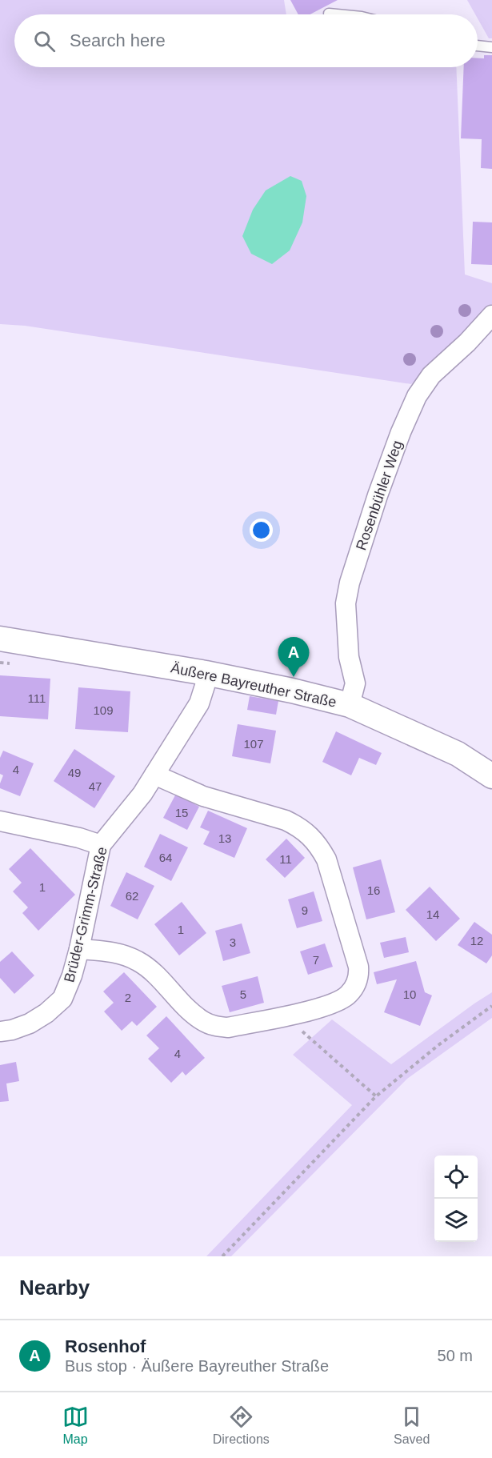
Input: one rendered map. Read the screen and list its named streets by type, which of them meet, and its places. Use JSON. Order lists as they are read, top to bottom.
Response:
{
  "streets": {
    "street": ["Rosenbühler Weg", "Äußere Bayreuther Straße", "Brüder-Grimm-Straße"]
  },
  "crossings": [
    ["Rosenbühler Weg", "Äußere Bayreuther Straße"],
    ["Äußere Bayreuther Straße", "Brüder-Grimm-Straße"]
  ],
  "house_numbers": [
    "111",
    "109",
    "107",
    "4",
    "49",
    "47",
    "15",
    "13",
    "64",
    "11",
    "1",
    "16",
    "62",
    "9",
    "14",
    "1",
    "12",
    "3",
    "7",
    "5",
    "10",
    "2",
    "4"
  ],
  "page": {
    "search": "Search here",
    "pins": "A",
    "heading": "Nearby",
    "list": [
      {
        "mark": "A",
        "name": "Rosenhof",
        "note": "Bus stop · Äußere Bayreuther Straße",
        "value": "50 m"
      }
    ],
    "nav": ["Map", "Directions", "Saved"]
  }
}
